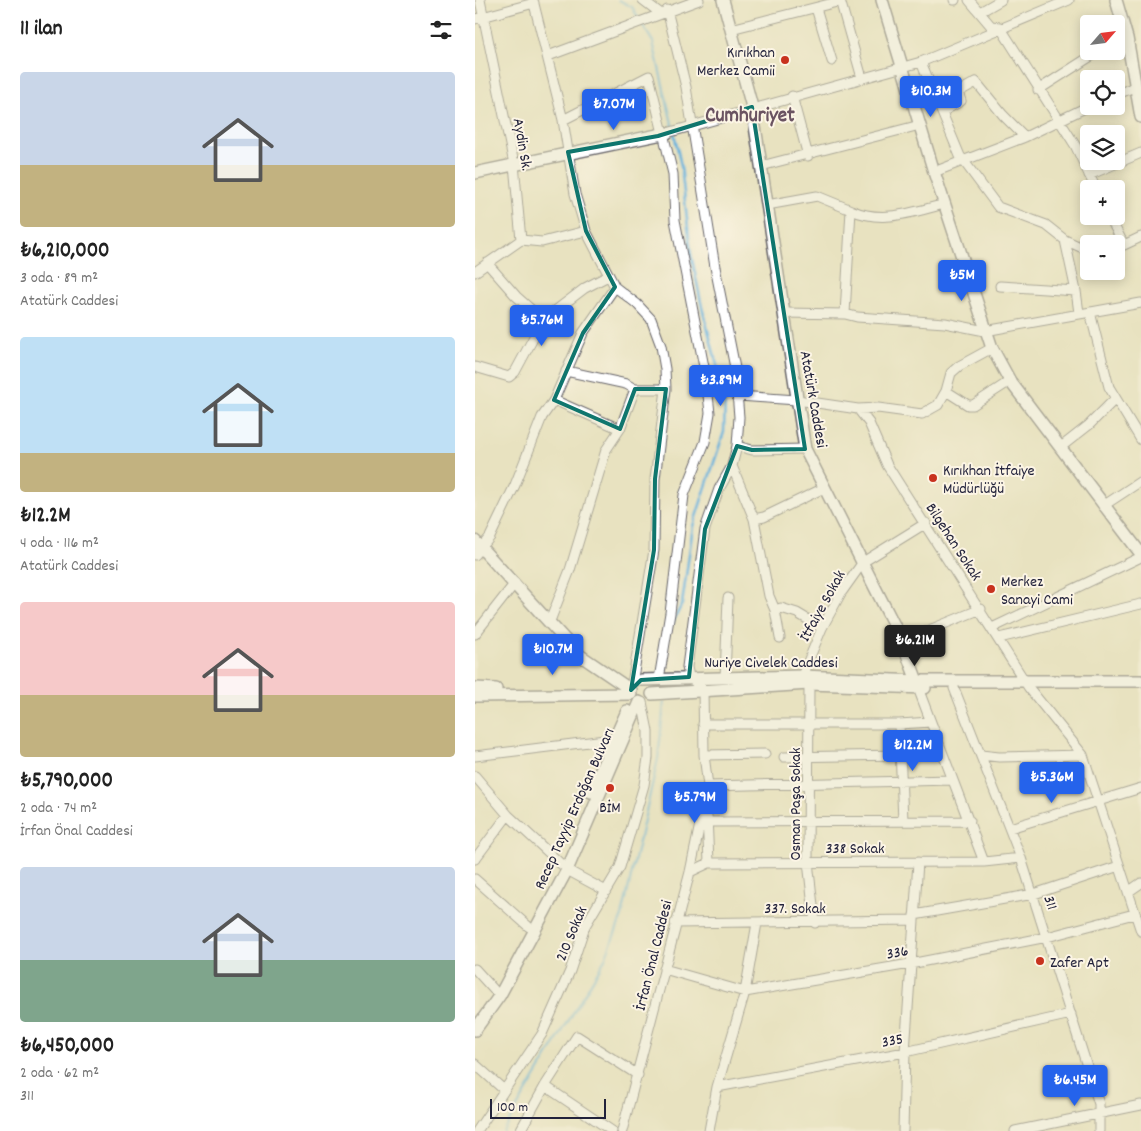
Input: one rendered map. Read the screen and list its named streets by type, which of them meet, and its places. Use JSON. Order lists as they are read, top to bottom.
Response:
{
  "streets": {
    "street": [
      "Aydin Sk.",
      "Atatürk Caddesi",
      "Bilgehan Sokak",
      "İtfaiye Sokak",
      "Nuriye Civelek Caddesi",
      "Osman Paşa Sokak",
      "Recep Tayyip Erdoğan Bulvarı",
      "338 Sokak",
      "311",
      "337. Sokak",
      "210 Sokak",
      "336",
      "İrfan Önal Caddesi",
      "335"
    ]
  },
  "crossings": [
    ["Atatürk Caddesi", "İtfaiye Sokak"],
    ["Atatürk Caddesi", "Nuriye Civelek Caddesi"],
    ["Atatürk Caddesi", "338 Sokak"],
    ["Bilgehan Sokak", "İtfaiye Sokak"],
    ["Bilgehan Sokak", "Nuriye Civelek Caddesi"],
    ["Bilgehan Sokak", "337. Sokak"],
    ["Bilgehan Sokak", "336"],
    ["İtfaiye Sokak", "Nuriye Civelek Caddesi"],
    ["İtfaiye Sokak", "Osman Paşa Sokak"],
    ["Nuriye Civelek Caddesi", "Osman Paşa Sokak"],
    ["Nuriye Civelek Caddesi", "311"],
    ["Nuriye Civelek Caddesi", "İrfan Önal Caddesi"],
    ["Osman Paşa Sokak", "338 Sokak"],
    ["Osman Paşa Sokak", "337. Sokak"],
    ["Recep Tayyip Erdoğan Bulvarı", "210 Sokak"],
    ["338 Sokak", "311"],
    ["338 Sokak", "İrfan Önal Caddesi"],
    ["311", "337. Sokak"],
    ["311", "336"],
    ["311", "335"],
    ["337. Sokak", "İrfan Önal Caddesi"],
    ["336", "İrfan Önal Caddesi"]
  ],
  "districts": ["Cumhuriyet"],
  "places": [
    "Kırıkhan Merkez Camii",
    "Kırıkhan İtfaiye Müdürlüğü",
    "Merkez Sanayi Cami",
    "BİM",
    "Zafer Apt"
  ],
  "scale_bar": "100 m",
  "north": "top right",
  "page": {
    "heading": "11 ilan",
    "map_buttons": ["+", "−"],
    "list": [
      {
        "name": "₺6,210,000",
        "note": "3 oda · 89 m² · Atatürk Caddesi"
      },
      {
        "name": "₺12.2M",
        "note": "4 oda · 116 m² · Atatürk Caddesi"
      },
      {
        "name": "₺5,790,000",
        "note": "2 oda · 74 m² · İrfan Önal Caddesi"
      },
      {
        "name": "₺6,450,000",
        "note": "2 oda · 62 m² · 311"
      }
    ],
    "price": [
      "₺10.3M",
      "₺7.07M",
      "₺5M",
      "₺5.76M",
      "₺3.89M",
      "₺6.21M",
      "₺10.7M",
      "₺12.2M",
      "₺5.36M",
      "₺5.79M",
      "₺6.45M"
    ],
    "scale": "100 m"
  }
}
